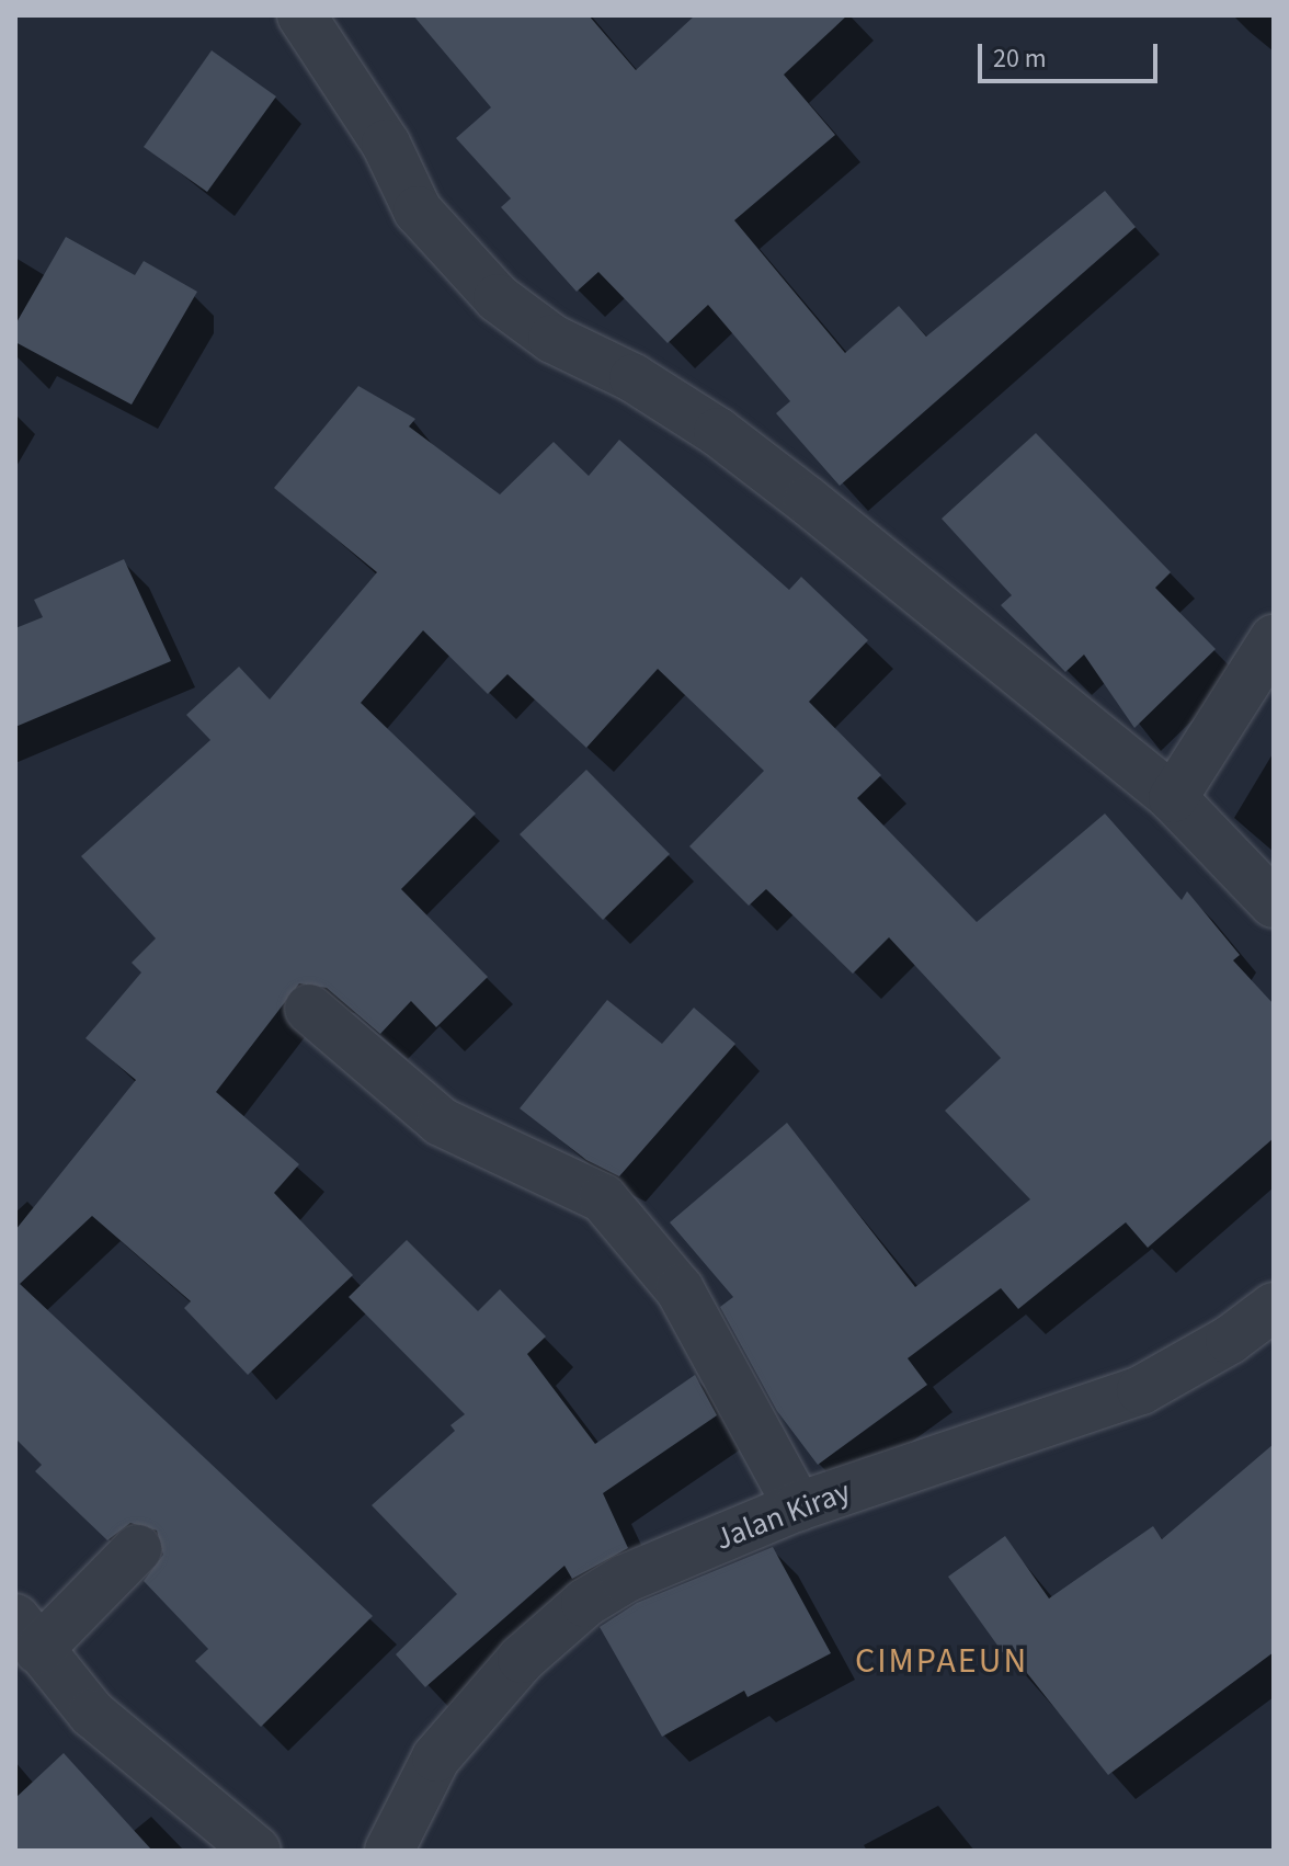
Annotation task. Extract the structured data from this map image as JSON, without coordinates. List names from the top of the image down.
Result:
{
  "streets": {
    "street": ["Jalan Kiray"]
  },
  "districts": ["CIMPAEUN"],
  "scale_bar": "20 m"
}
